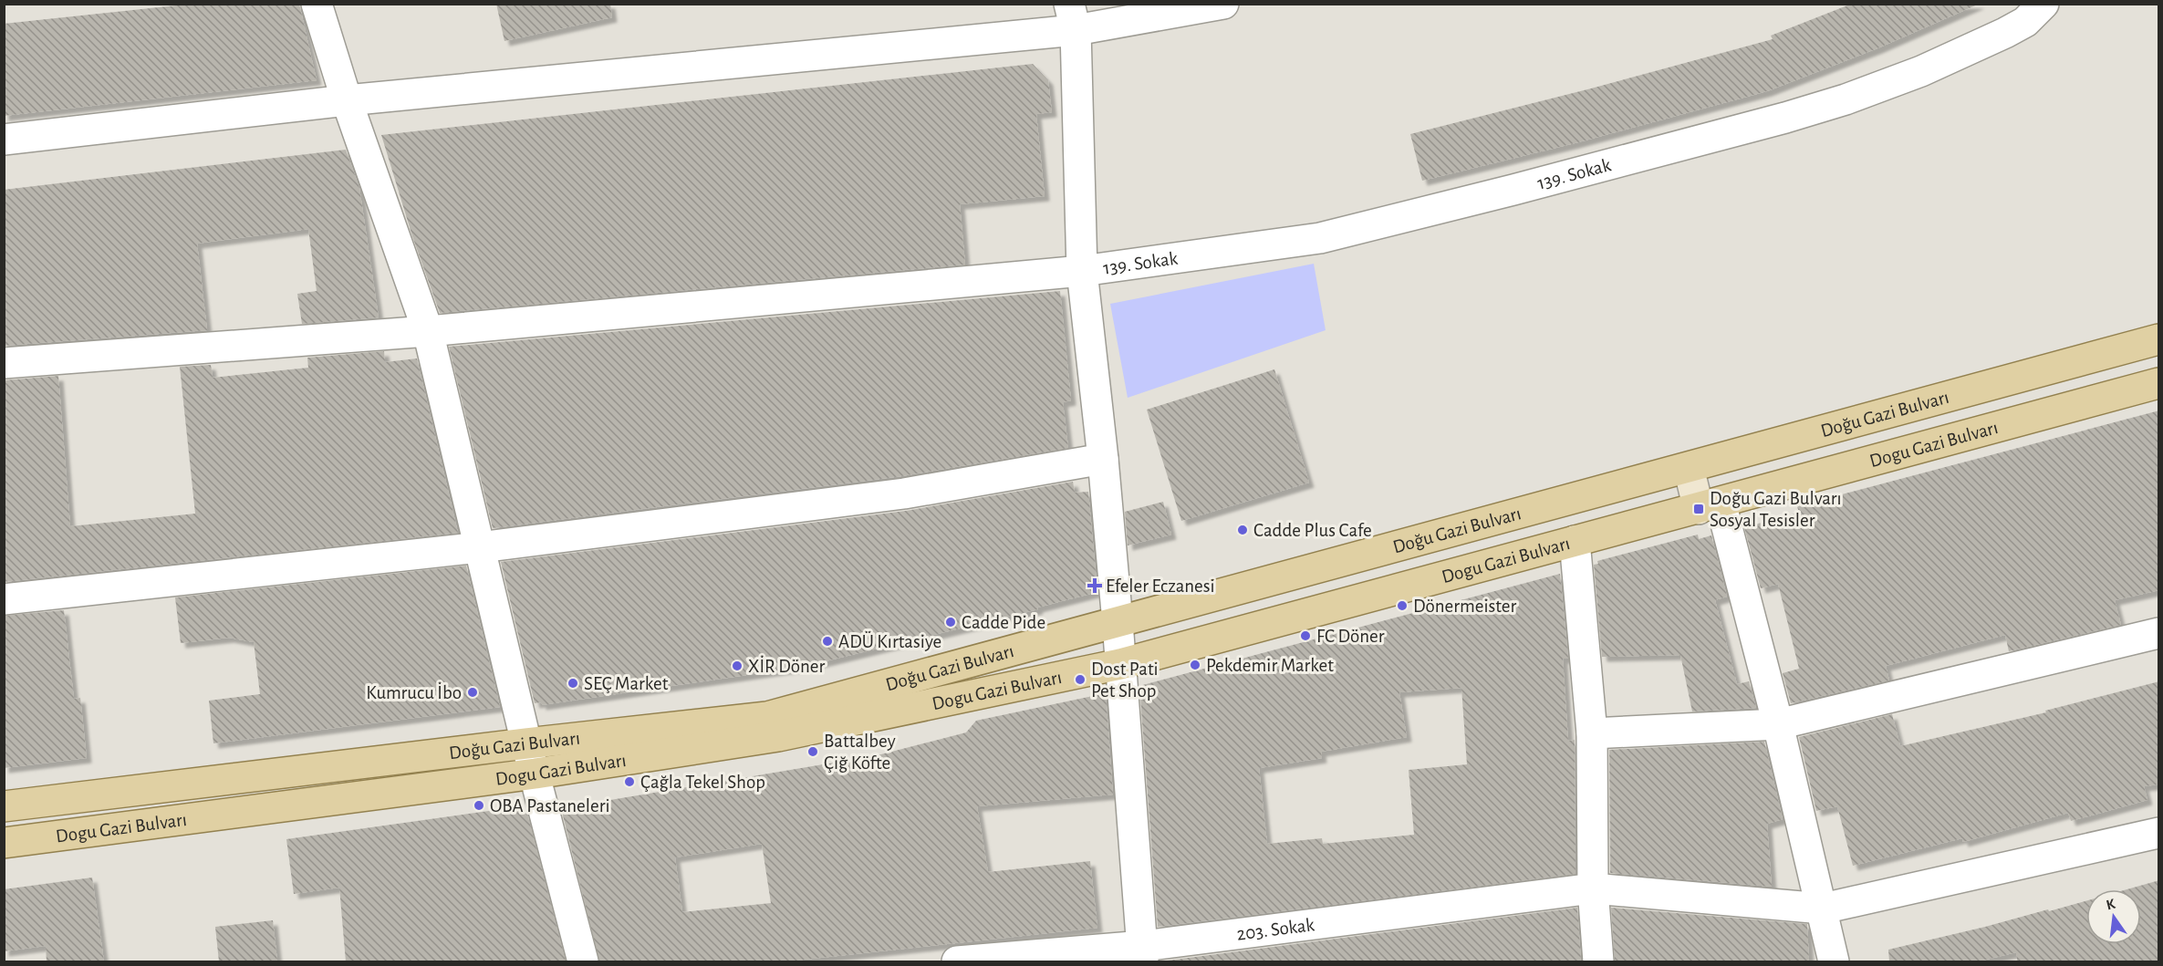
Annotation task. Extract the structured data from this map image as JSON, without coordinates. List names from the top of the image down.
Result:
{
  "streets": {
    "main road": ["Doğu Gazi Bulvarı", "Dogu Gazi Bulvarı"],
    "street": ["139. Sokak", "203. Sokak"]
  },
  "places": {
    "transit": ["Doğu Gazi Bulvarı Sosyal Tesisler"],
    "other": [
      "Cadde Plus Cafe",
      "Dönermeister",
      "Cadde Pide",
      "FC Döner",
      "ADÜ Kırtasiye",
      "Pekdemir Market",
      "XİR Döner",
      "Dost Pati Pet Shop",
      "SEÇ Market",
      "Kumrucu İbo",
      "Battalbey Çiğ Köfte",
      "Çağla Tekel Shop",
      "OBA Pastaneleri"
    ],
    "health": ["Efeler Eczanesi"]
  },
  "north": "top"
}
